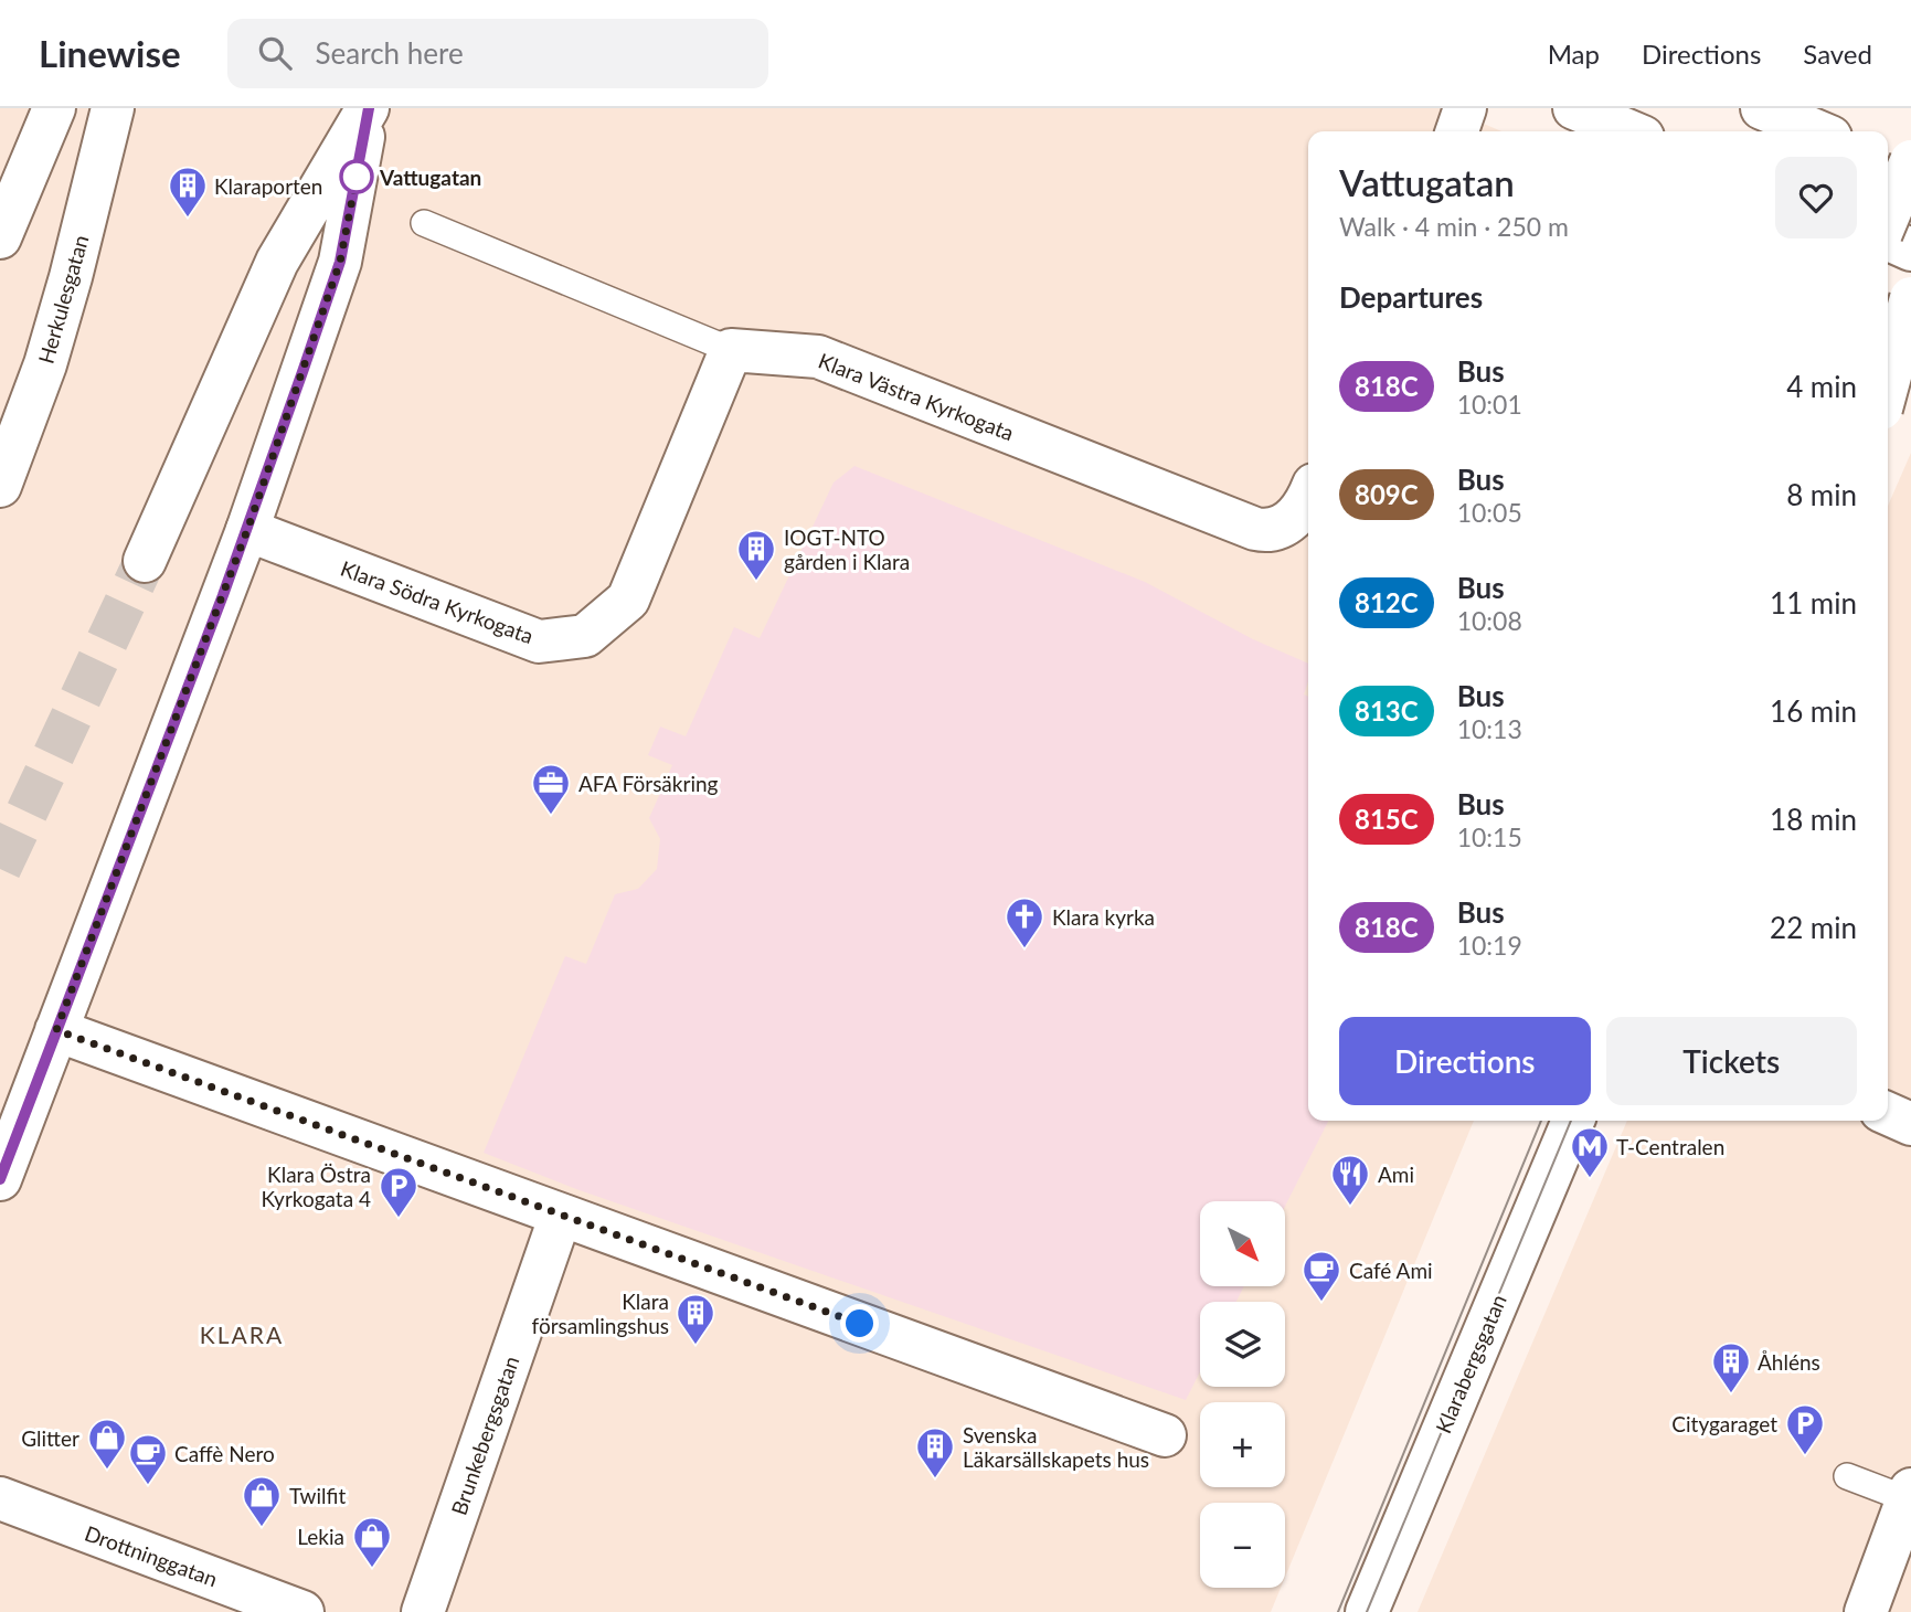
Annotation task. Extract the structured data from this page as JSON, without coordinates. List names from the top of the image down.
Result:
{
  "streets": {
    "street": [
      "Herkulesgatan",
      "Klara Västra Kyrkogata",
      "Klara Södra Kyrkogata",
      "Klarabergsgatan",
      "Brunkebergsgatan",
      "Drottninggatan"
    ]
  },
  "crossings": [
    ["Klara Västra Kyrkogata", "Klara Södra Kyrkogata"]
  ],
  "districts": ["KLARA"],
  "places": {
    "other": ["Vattugatan"],
    "building": [
      "Klaraporten",
      "IOGT-NTO gården i Klara",
      "Klara församlingshus",
      "Åhléns",
      "Svenska Läkarsällskapets hus"
    ],
    "office": ["AFA Försäkring"],
    "church": ["Klara kyrka"],
    "metro station": ["T-Centralen"],
    "restaurant": ["Ami"],
    "parking": ["Klara Östra Kyrkogata 4", "Citygaraget"],
    "cafe": ["Café Ami", "Caffè Nero"],
    "shop": ["Glitter", "Twilfit", "Lekia"]
  },
  "lines": ["bus line 818C"],
  "north": "bottom right",
  "page": {
    "header": "Linewise",
    "search": "Search here",
    "nav": ["Map", "Directions", "Saved"],
    "heading": [
      ["Vattugatan", "Walk · 4 min · 250 m"],
      "Departures"
    ],
    "list": [
      {
        "mark": "818C",
        "name": "Bus",
        "note": "10:01",
        "value": "4 min"
      },
      {
        "mark": "809C",
        "name": "Bus",
        "note": "10:05",
        "value": "8 min"
      },
      {
        "mark": "812C",
        "name": "Bus",
        "note": "10:08",
        "value": "11 min"
      },
      {
        "mark": "813C",
        "name": "Bus",
        "note": "10:13",
        "value": "16 min"
      },
      {
        "mark": "815C",
        "name": "Bus",
        "note": "10:15",
        "value": "18 min"
      },
      {
        "mark": "818C",
        "name": "Bus",
        "note": "10:19",
        "value": "22 min"
      }
    ],
    "buttons": ["Directions", "Tickets"],
    "map_buttons": ["+", "−"]
  }
}
